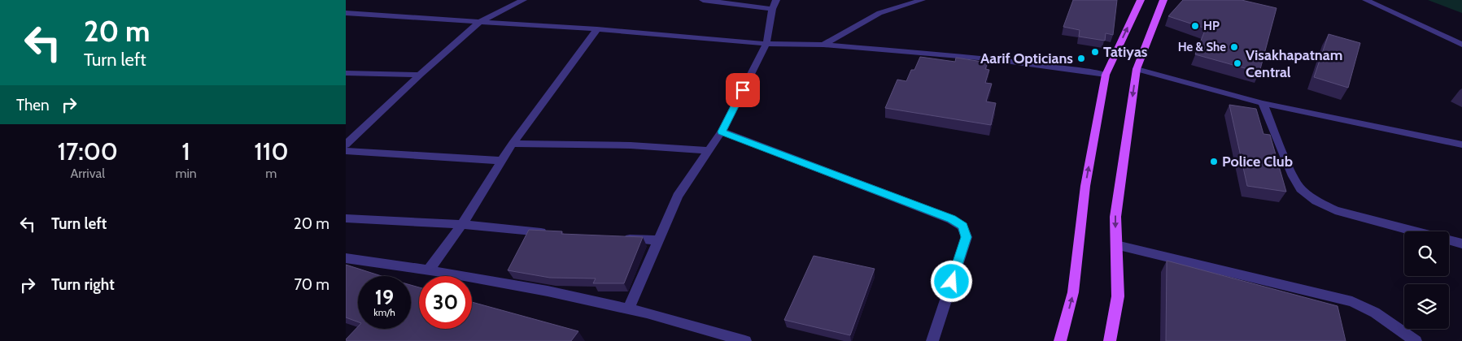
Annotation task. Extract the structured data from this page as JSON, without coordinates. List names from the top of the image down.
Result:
{
  "places": [
    "HP",
    "He & She",
    "Tatiyas",
    "Aarif Opticians",
    "Visakhapatnam Central",
    "Police Club"
  ],
  "page": {
    "turn": ["20 m", "Turn left"],
    "then": "Then",
    "eta": [
      "17:00",
      "Arrival",
      "1",
      "min",
      "110",
      "m"
    ],
    "list": [
      {
        "name": "Turn left",
        "value": "20 m"
      },
      {
        "name": "Turn right",
        "value": "70 m"
      }
    ],
    "speed": "19 km/h",
    "limit": "30"
  }
}
